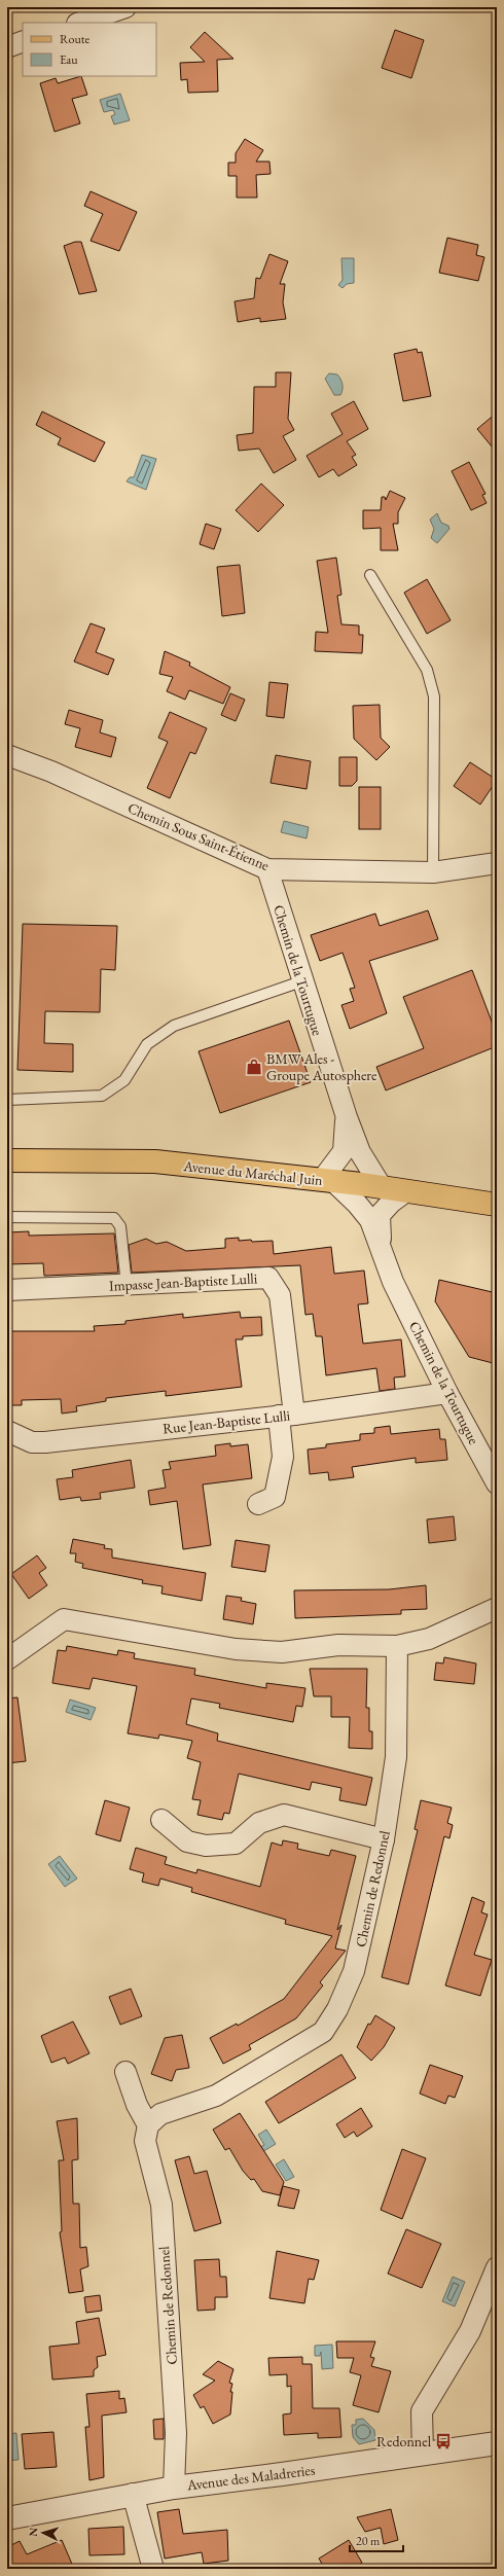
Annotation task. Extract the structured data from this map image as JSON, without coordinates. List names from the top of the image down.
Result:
{
  "streets": {
    "main road": ["Avenue du Maréchal Juin"],
    "street": [
      "Chemin Sous Saint-Étienne",
      "Chemin de la Tourtugue",
      "Impasse Jean-Baptiste Lulli",
      "Rue Jean-Baptiste Lulli",
      "Chemin de Redonnel",
      "Avenue des Maladreries"
    ]
  },
  "crossings": [
    ["Chemin Sous Saint-Étienne", "Chemin de la Tourtugue"],
    ["Chemin de la Tourtugue", "Avenue du Maréchal Juin"],
    ["Chemin de la Tourtugue", "Rue Jean-Baptiste Lulli"],
    ["Impasse Jean-Baptiste Lulli", "Rue Jean-Baptiste Lulli"],
    ["Chemin de Redonnel", "Avenue des Maladreries"]
  ],
  "places": {
    "shop": ["BMW Ales - Groupe Autosphere"],
    "bus stop": ["Redonnel"]
  },
  "legend": ["Route", "Eau"],
  "scale_bar": "20 m",
  "north": "left"
}
